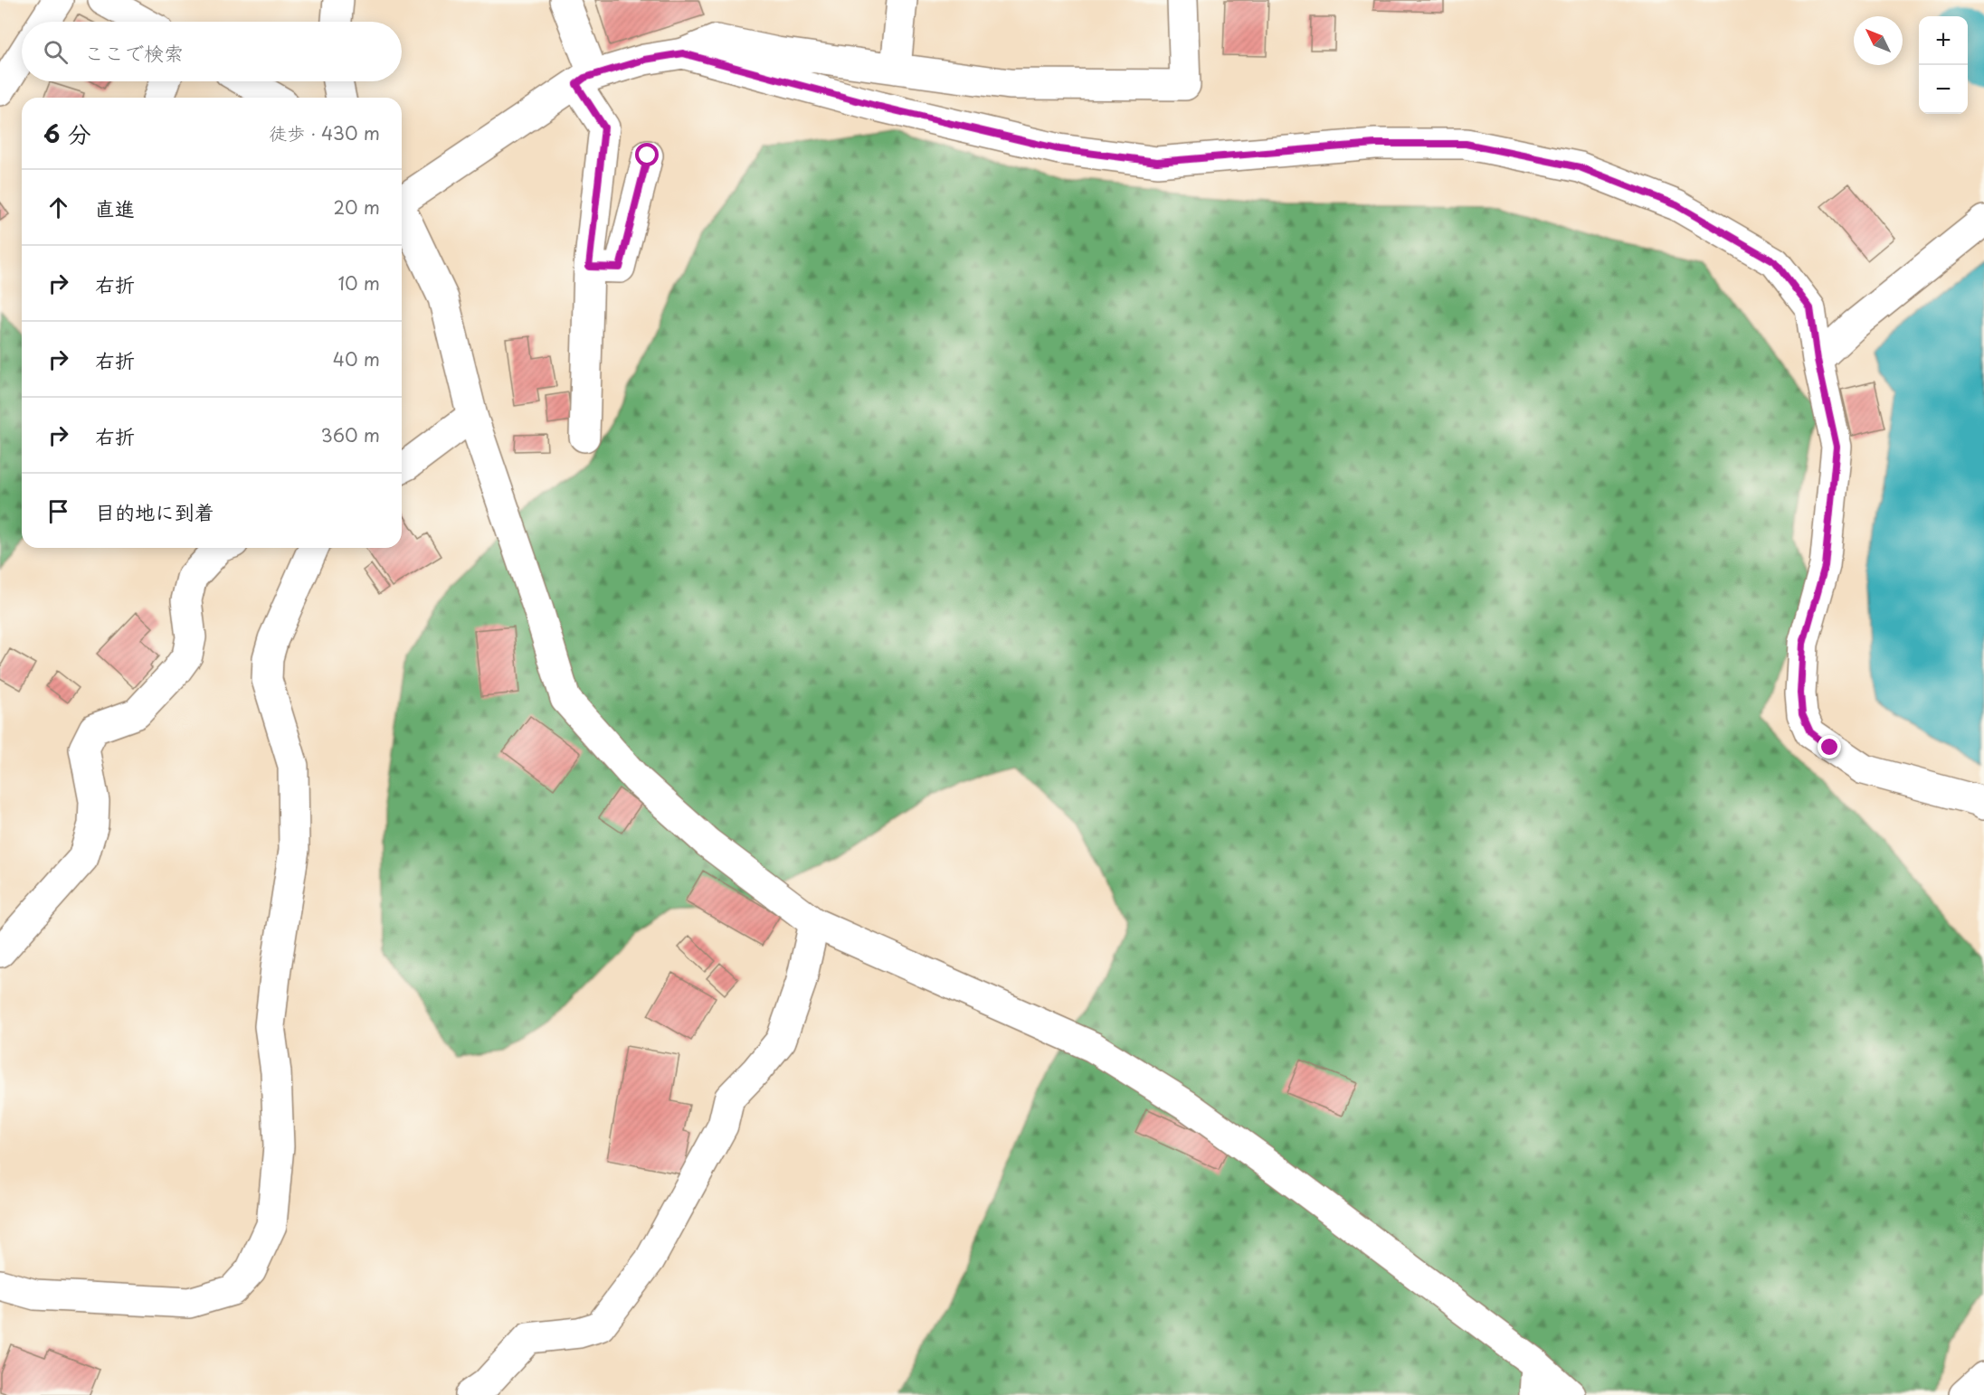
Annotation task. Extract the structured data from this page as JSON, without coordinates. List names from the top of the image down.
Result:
{
  "north": "top left",
  "page": {
    "map_buttons": ["+", "−"],
    "search": "ここで検索",
    "heading": ["6 分", "徒歩 · 430 m"],
    "list": [
      ["直進", "20 m"],
      ["右折", "10 m"],
      ["右折", "40 m"],
      ["右折", "360 m"],
      "目的地に到着"
    ]
  }
}
